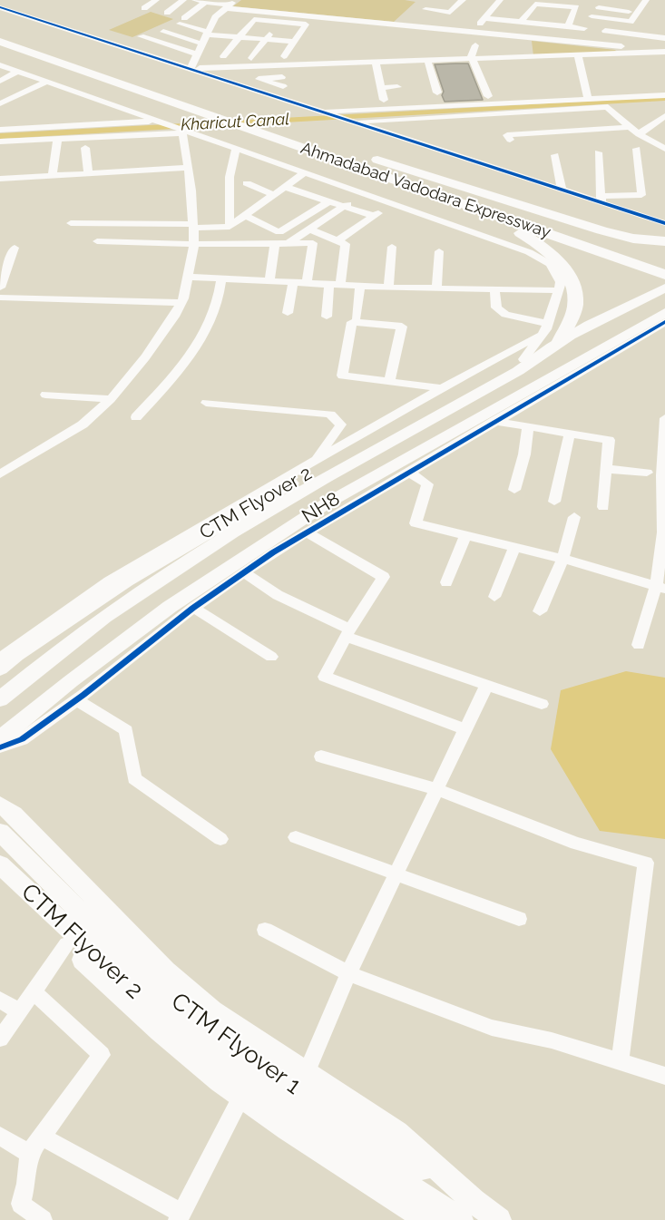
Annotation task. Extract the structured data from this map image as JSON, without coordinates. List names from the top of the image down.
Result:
{
  "streets": {
    "highway": ["Ahmadabad Vadodara Expressway"],
    "main road": ["CTM Flyover 2", "NH8", "CTM Flyover 1"]
  },
  "crossings": [
    ["CTM Flyover 2", "NH8"],
    ["CTM Flyover 2", "CTM Flyover 1"]
  ],
  "water": ["Kharicut Canal"]
}
